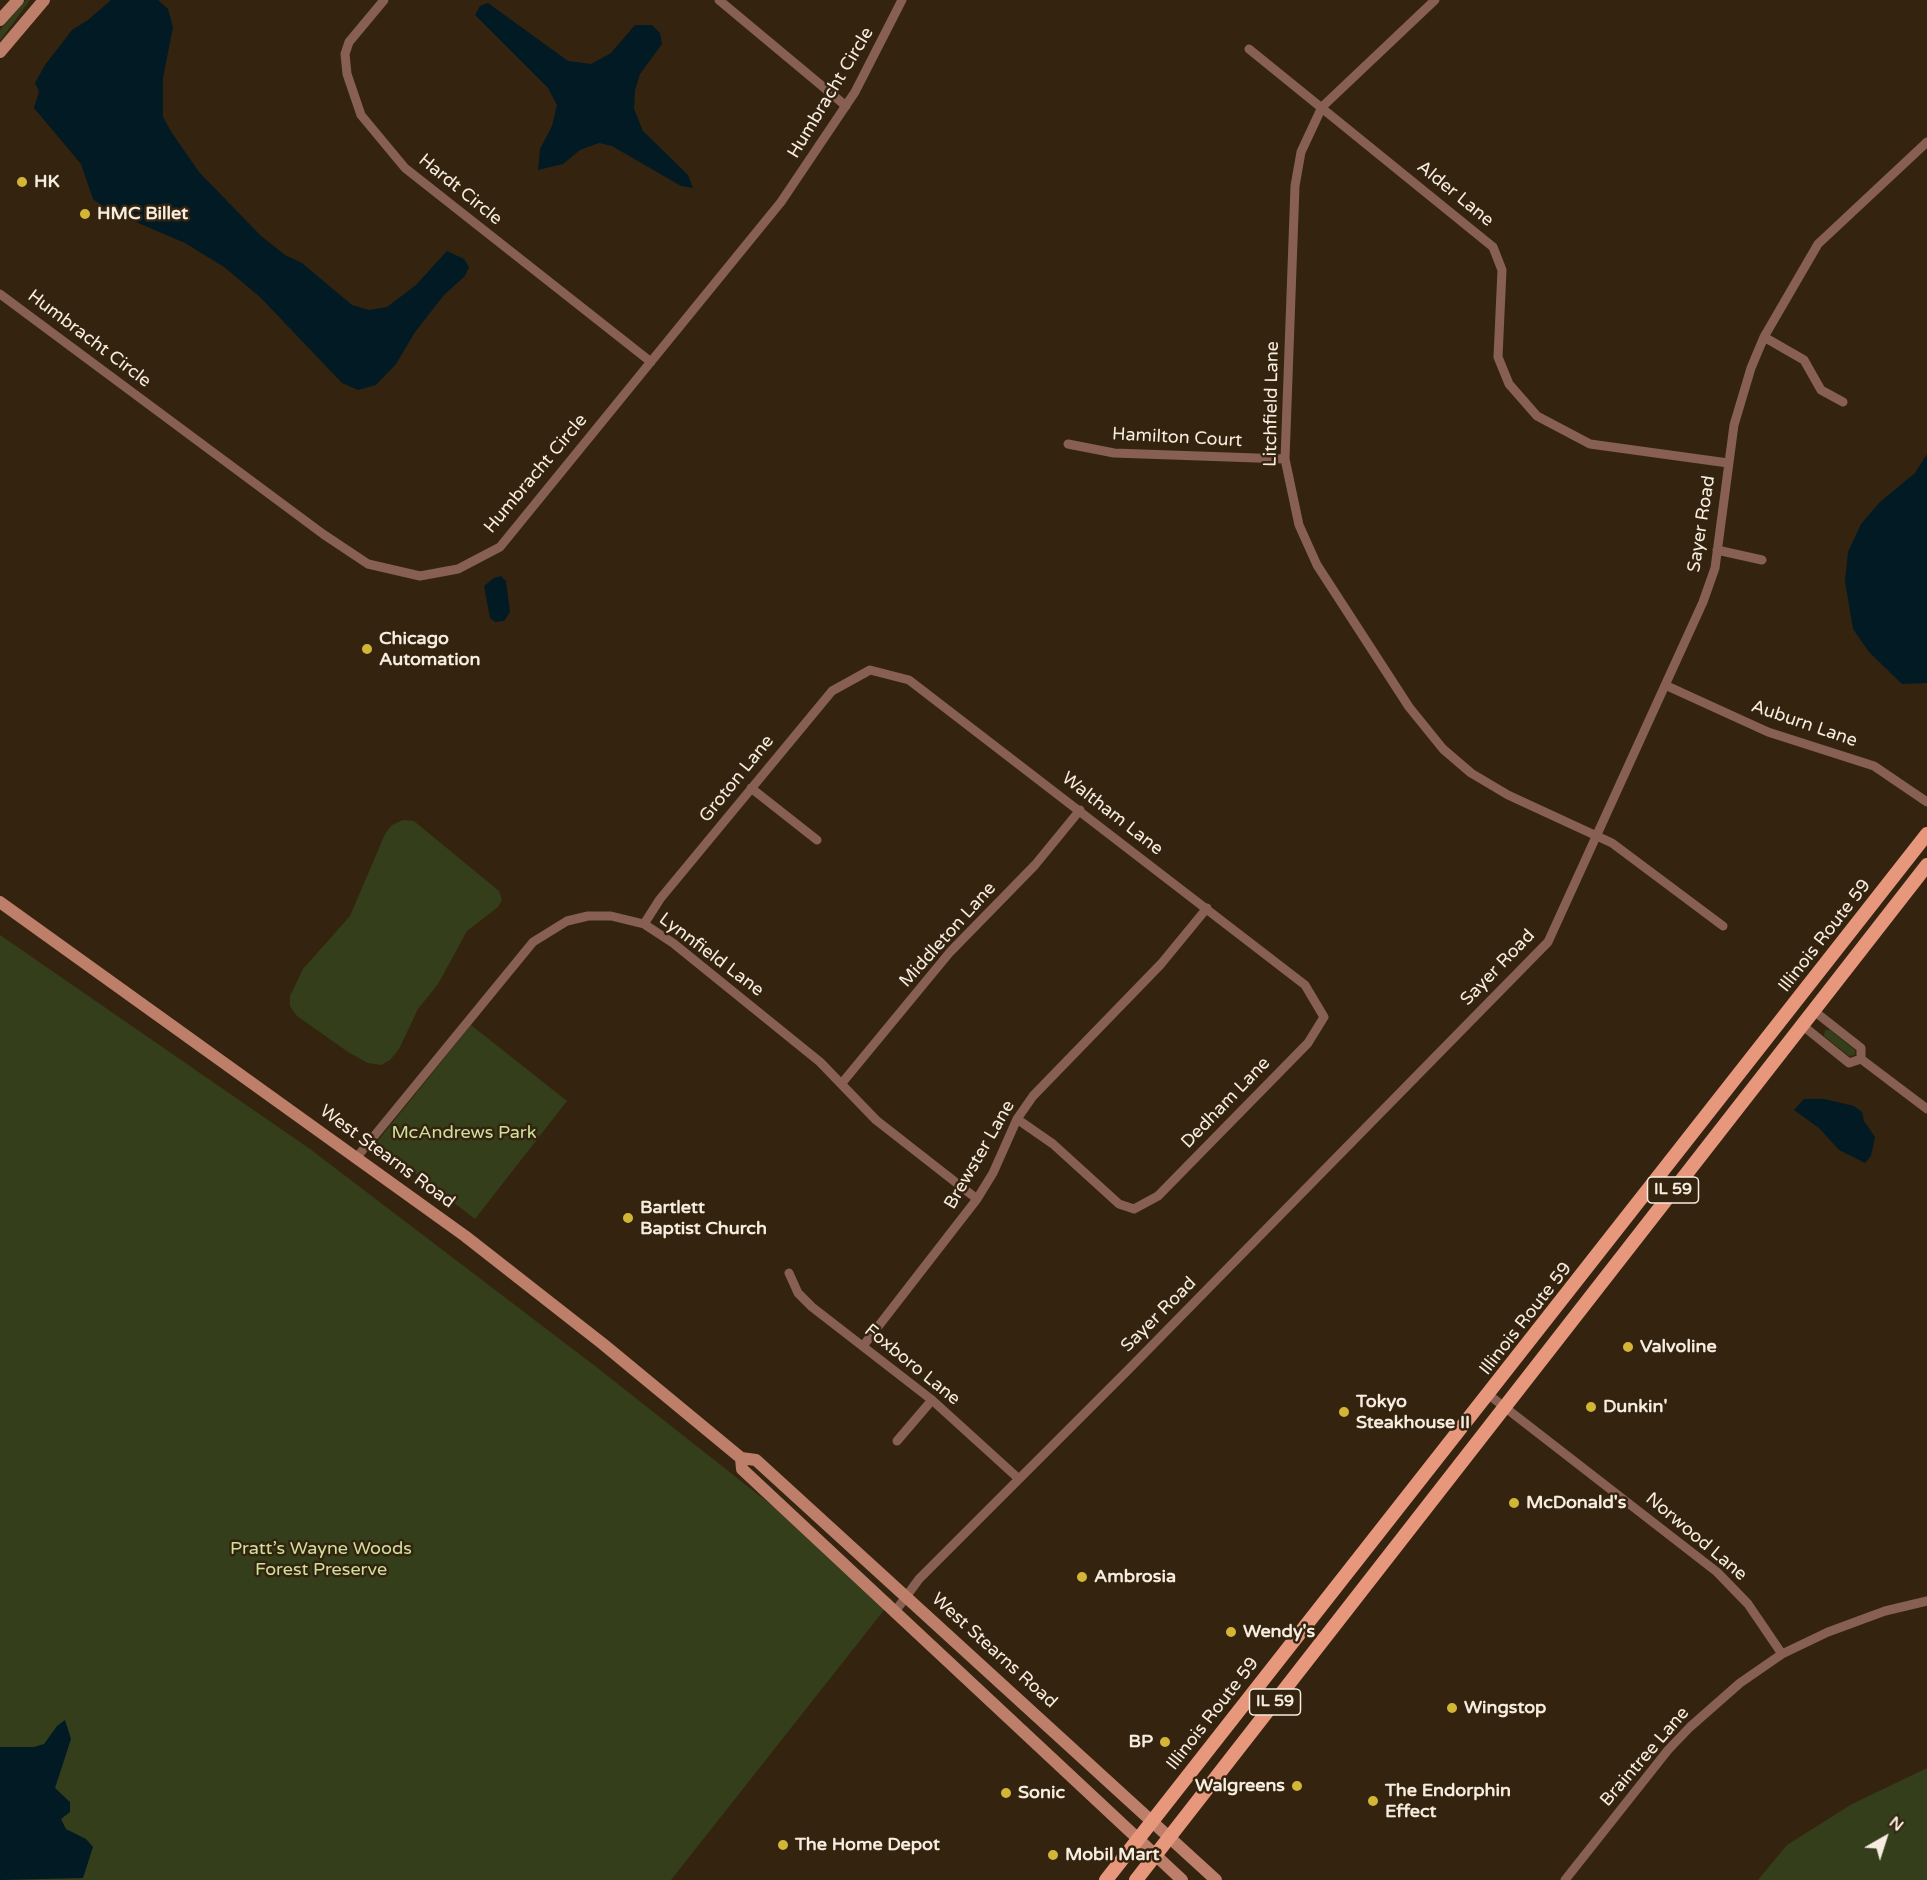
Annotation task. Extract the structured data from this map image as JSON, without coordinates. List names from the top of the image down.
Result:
{
  "streets": {
    "main road": ["Illinois Route 59", "West Stearns Road", "IL 59"],
    "street": [
      "Humbracht Circle",
      "Hardt Circle",
      "Alder Lane",
      "Litchfield Lane",
      "Hamilton Court",
      "Sayer Road",
      "Auburn Lane",
      "Groton Lane",
      "Waltham Lane",
      "Middleton Lane",
      "Lynnfield Lane",
      "Dedham Lane",
      "Brewster Lane",
      "Foxboro Lane",
      "Norwood Lane",
      "Braintree Lane"
    ]
  },
  "crossings": [
    ["Humbracht Circle", "Hardt Circle"],
    ["Alder Lane", "Litchfield Lane"],
    ["Alder Lane", "Sayer Road"],
    ["Litchfield Lane", "Hamilton Court"],
    ["Litchfield Lane", "Sayer Road"],
    ["Sayer Road", "Auburn Lane"],
    ["Sayer Road", "West Stearns Road"],
    ["Sayer Road", "Foxboro Lane"],
    ["Groton Lane", "Waltham Lane"],
    ["Groton Lane", "Lynnfield Lane"],
    ["Waltham Lane", "Middleton Lane"],
    ["Waltham Lane", "Dedham Lane"],
    ["Waltham Lane", "Brewster Lane"],
    ["Middleton Lane", "Lynnfield Lane"],
    ["Illinois Route 59", "West Stearns Road"],
    ["Illinois Route 59", "Norwood Lane"],
    ["Lynnfield Lane", "Brewster Lane"],
    ["Lynnfield Lane", "West Stearns Road"],
    ["Dedham Lane", "Brewster Lane"],
    ["Brewster Lane", "Foxboro Lane"],
    ["Norwood Lane", "Braintree Lane"]
  ],
  "parks": ["McAndrews Park", "Pratt’s Wayne Woods Forest Preserve"],
  "places": [
    "HK",
    "HMC Billet",
    "Chicago Automation",
    "Bartlett Baptist Church",
    "Valvoline",
    "Dunkin'",
    "Tokyo Steakhouse II",
    "McDonald's",
    "Ambrosia",
    "Wendy's",
    "Wingstop",
    "BP",
    "Walgreens",
    "Sonic",
    "The Endorphin Effect",
    "The Home Depot",
    "Mobil Mart"
  ],
  "north": "top right"
}
